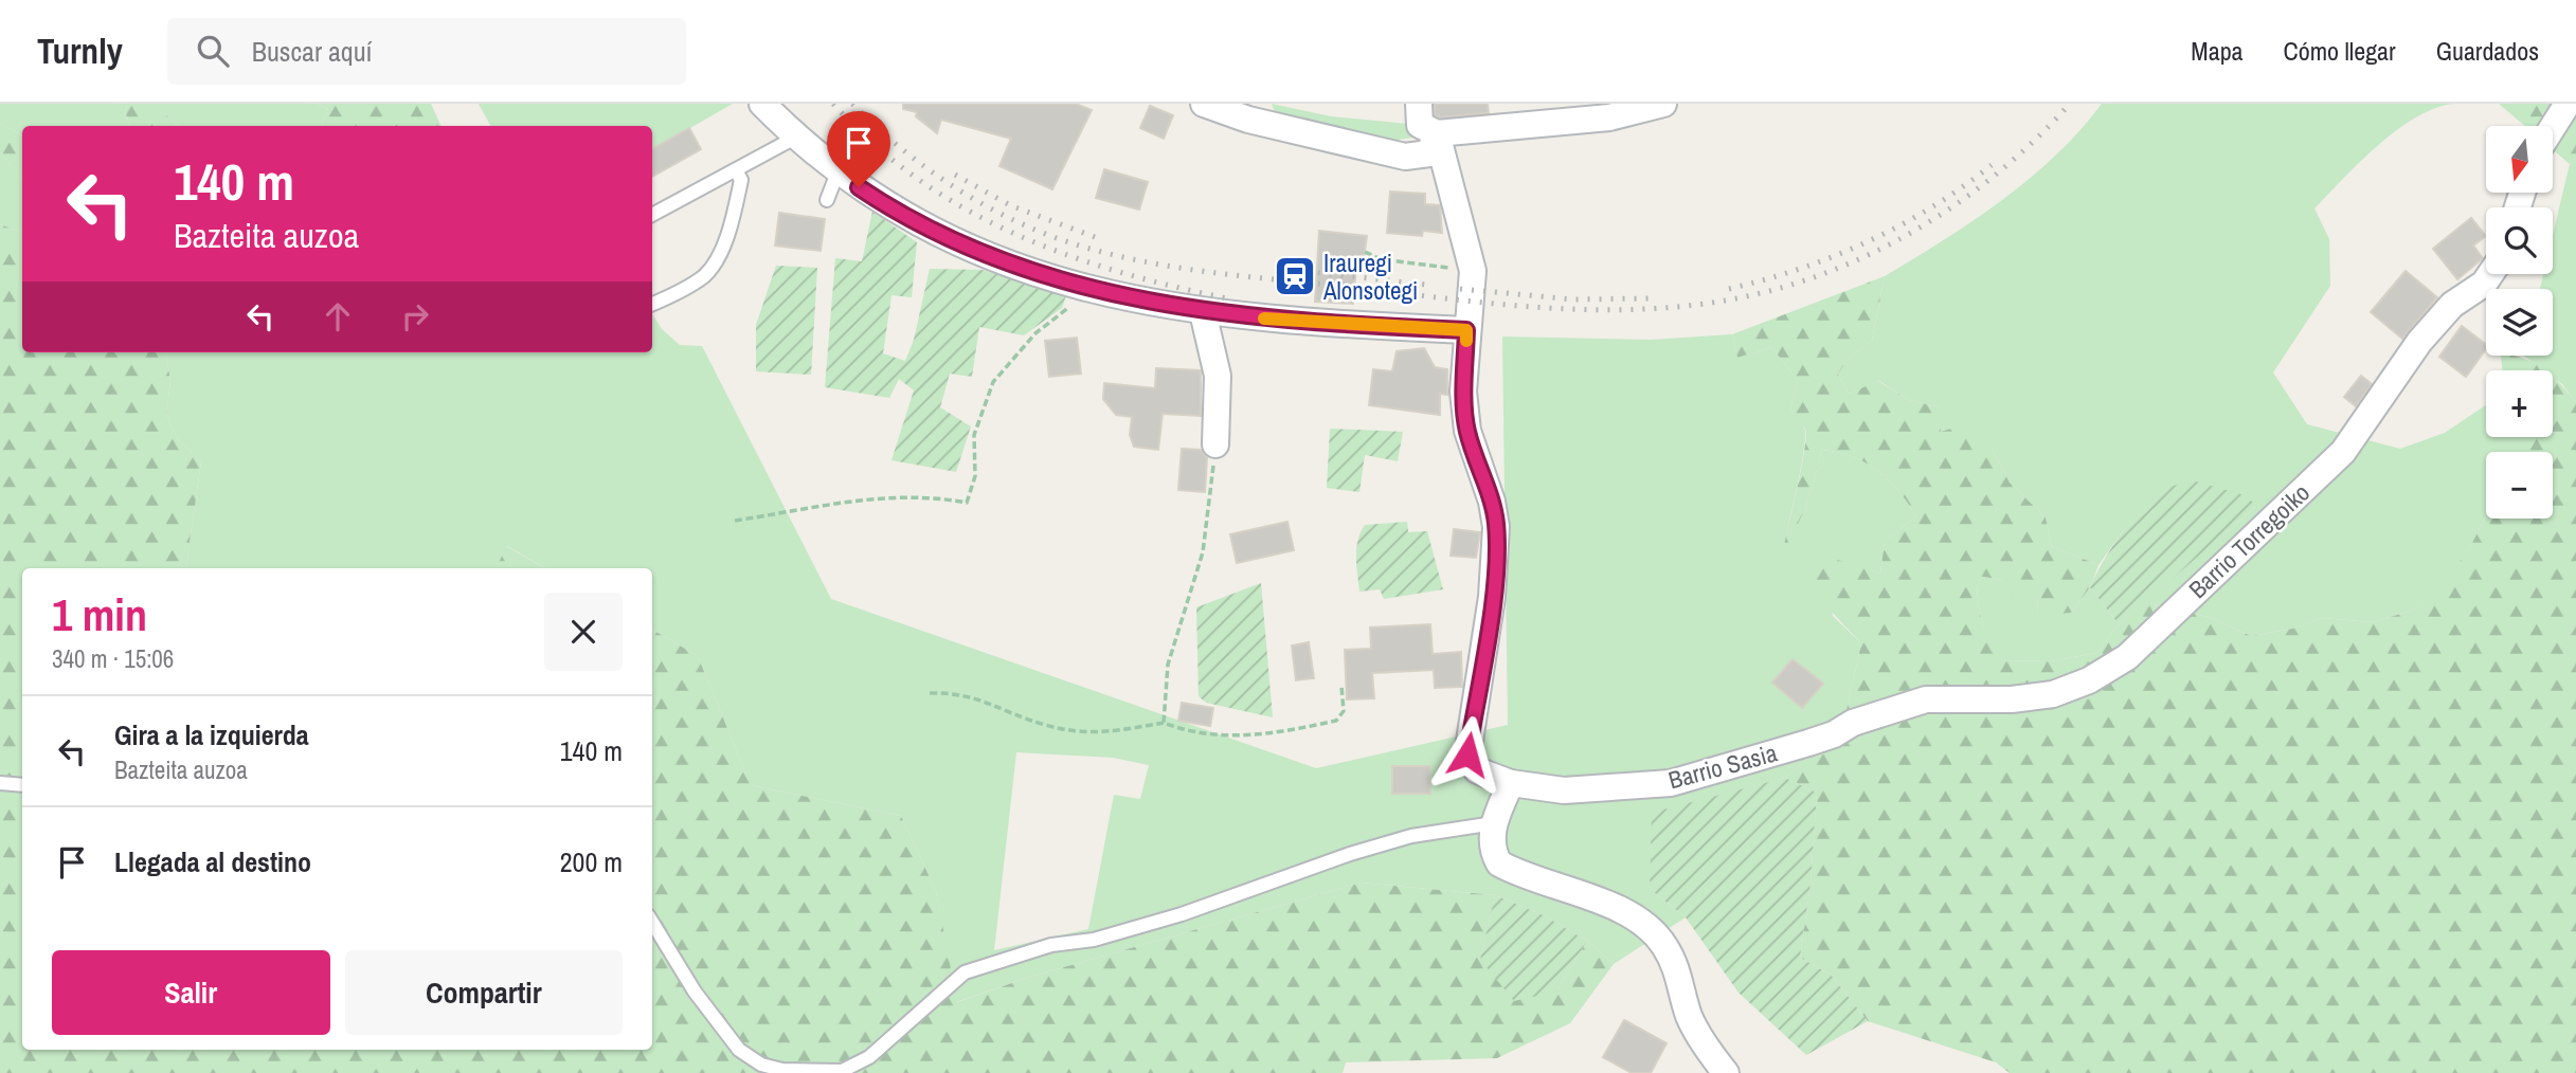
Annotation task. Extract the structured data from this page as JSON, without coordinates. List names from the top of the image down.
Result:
{
  "streets": {
    "street": ["Barrio Torregoiko", "Barrio Sasia"]
  },
  "crossings": [
    ["Barrio Torregoiko", "Barrio Sasia"]
  ],
  "places": {
    "station": ["Irauregi Alonsotegi"]
  },
  "north": "bottom",
  "page": {
    "header": "Turnly",
    "search": "Buscar aquí",
    "nav": ["Mapa", "Cómo llegar", "Guardados"],
    "map_buttons": ["+", "−"],
    "turn": ["140 m", "Bazteita auzoa"],
    "heading": ["1 min", "340 m · 15:06"],
    "list": [
      {
        "name": "Gira a la izquierda",
        "note": "Bazteita auzoa",
        "value": "140 m"
      },
      {
        "name": "Llegada al destino",
        "value": "200 m"
      }
    ],
    "buttons": ["Salir", "Compartir"]
  }
}
